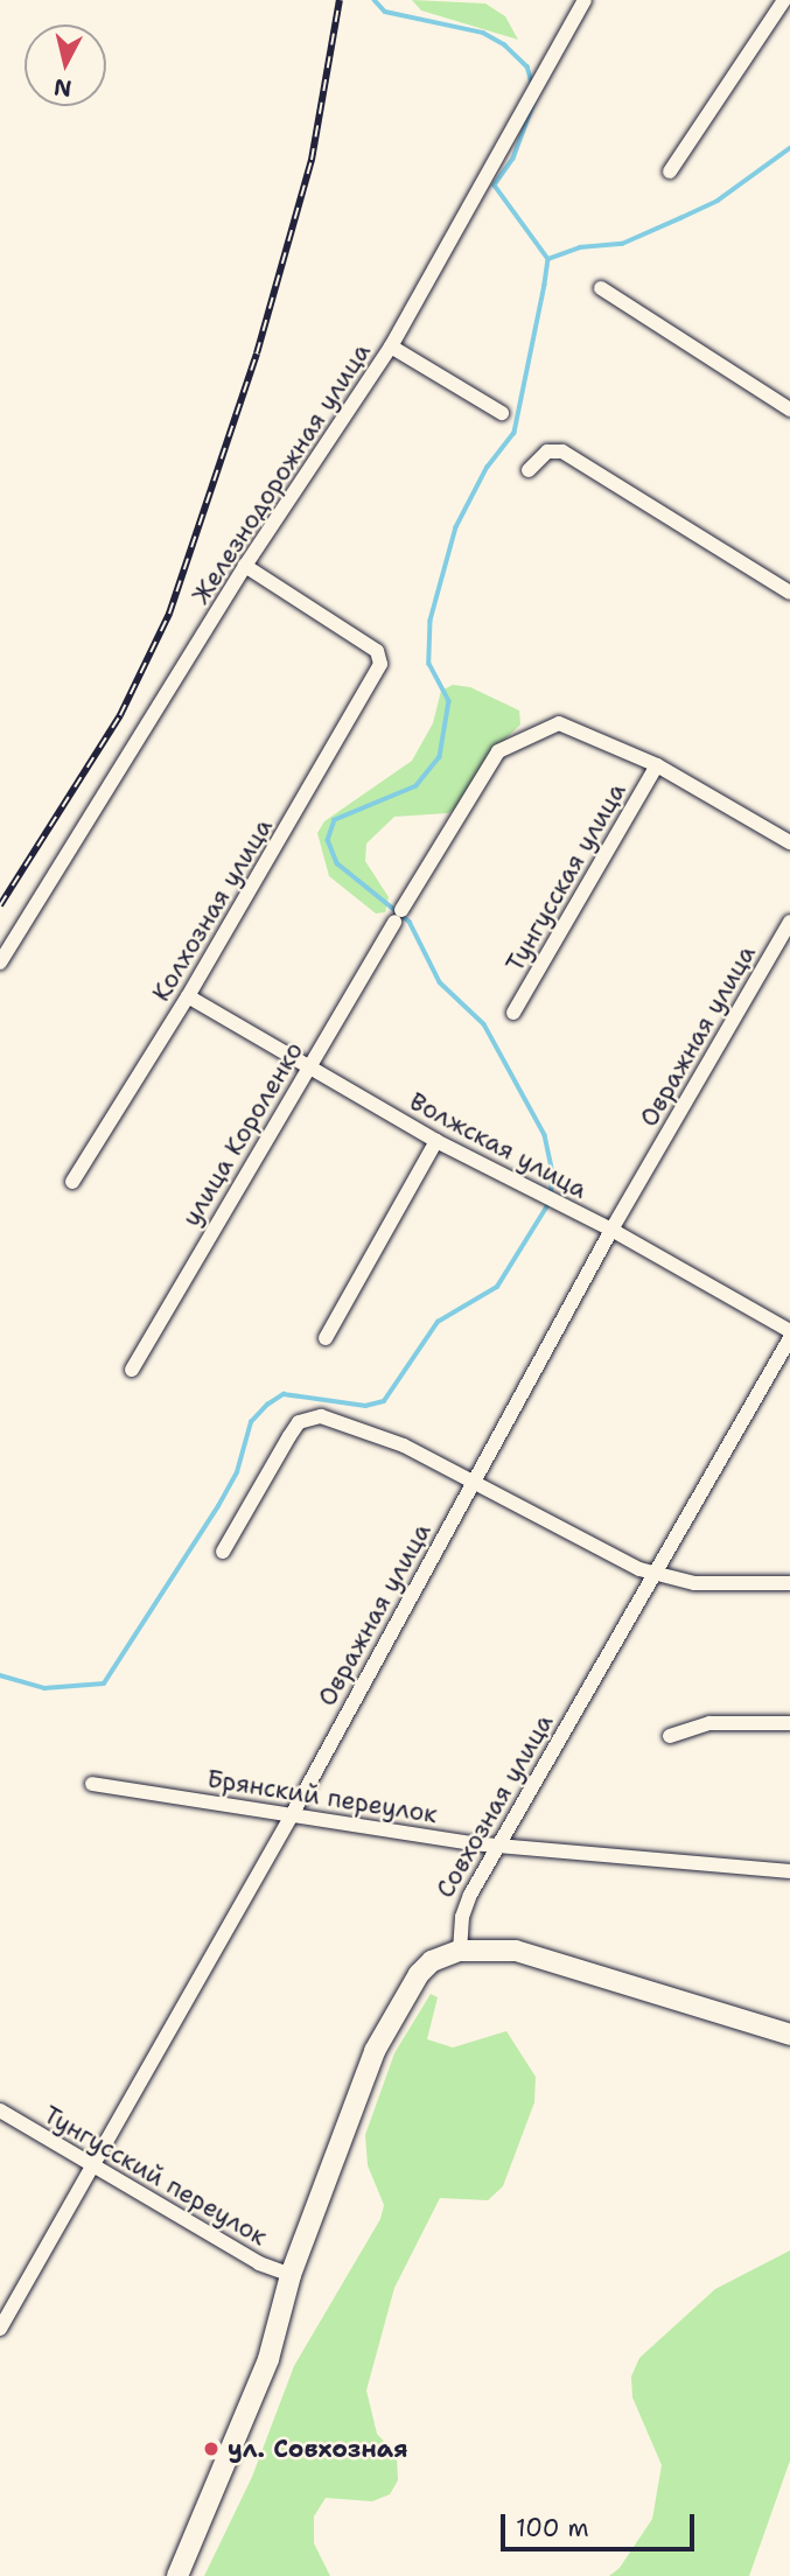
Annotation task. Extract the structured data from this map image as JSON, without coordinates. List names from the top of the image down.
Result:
{
  "streets": {
    "street": [
      "Железнодорожная улица",
      "Тунгусская улица",
      "Колхозная улица",
      "Овражная улица",
      "улица Короленко",
      "Волжская улица",
      "Брянский переулок",
      "Совхозная улица",
      "Тунгусский переулок"
    ]
  },
  "crossings": [
    ["Железнодорожная улица", "Колхозная улица"],
    ["Тунгусская улица", "улица Короленко"],
    ["Колхозная улица", "Волжская улица"],
    ["Овражная улица", "Волжская улица"],
    ["Овражная улица", "Брянский переулок"],
    ["Овражная улица", "Тунгусский переулок"],
    ["улица Короленко", "Волжская улица"],
    ["Брянский переулок", "Совхозная улица"]
  ],
  "places": ["ул. Совхозная"],
  "scale_bar": "100 m",
  "north": "bottom"
}
